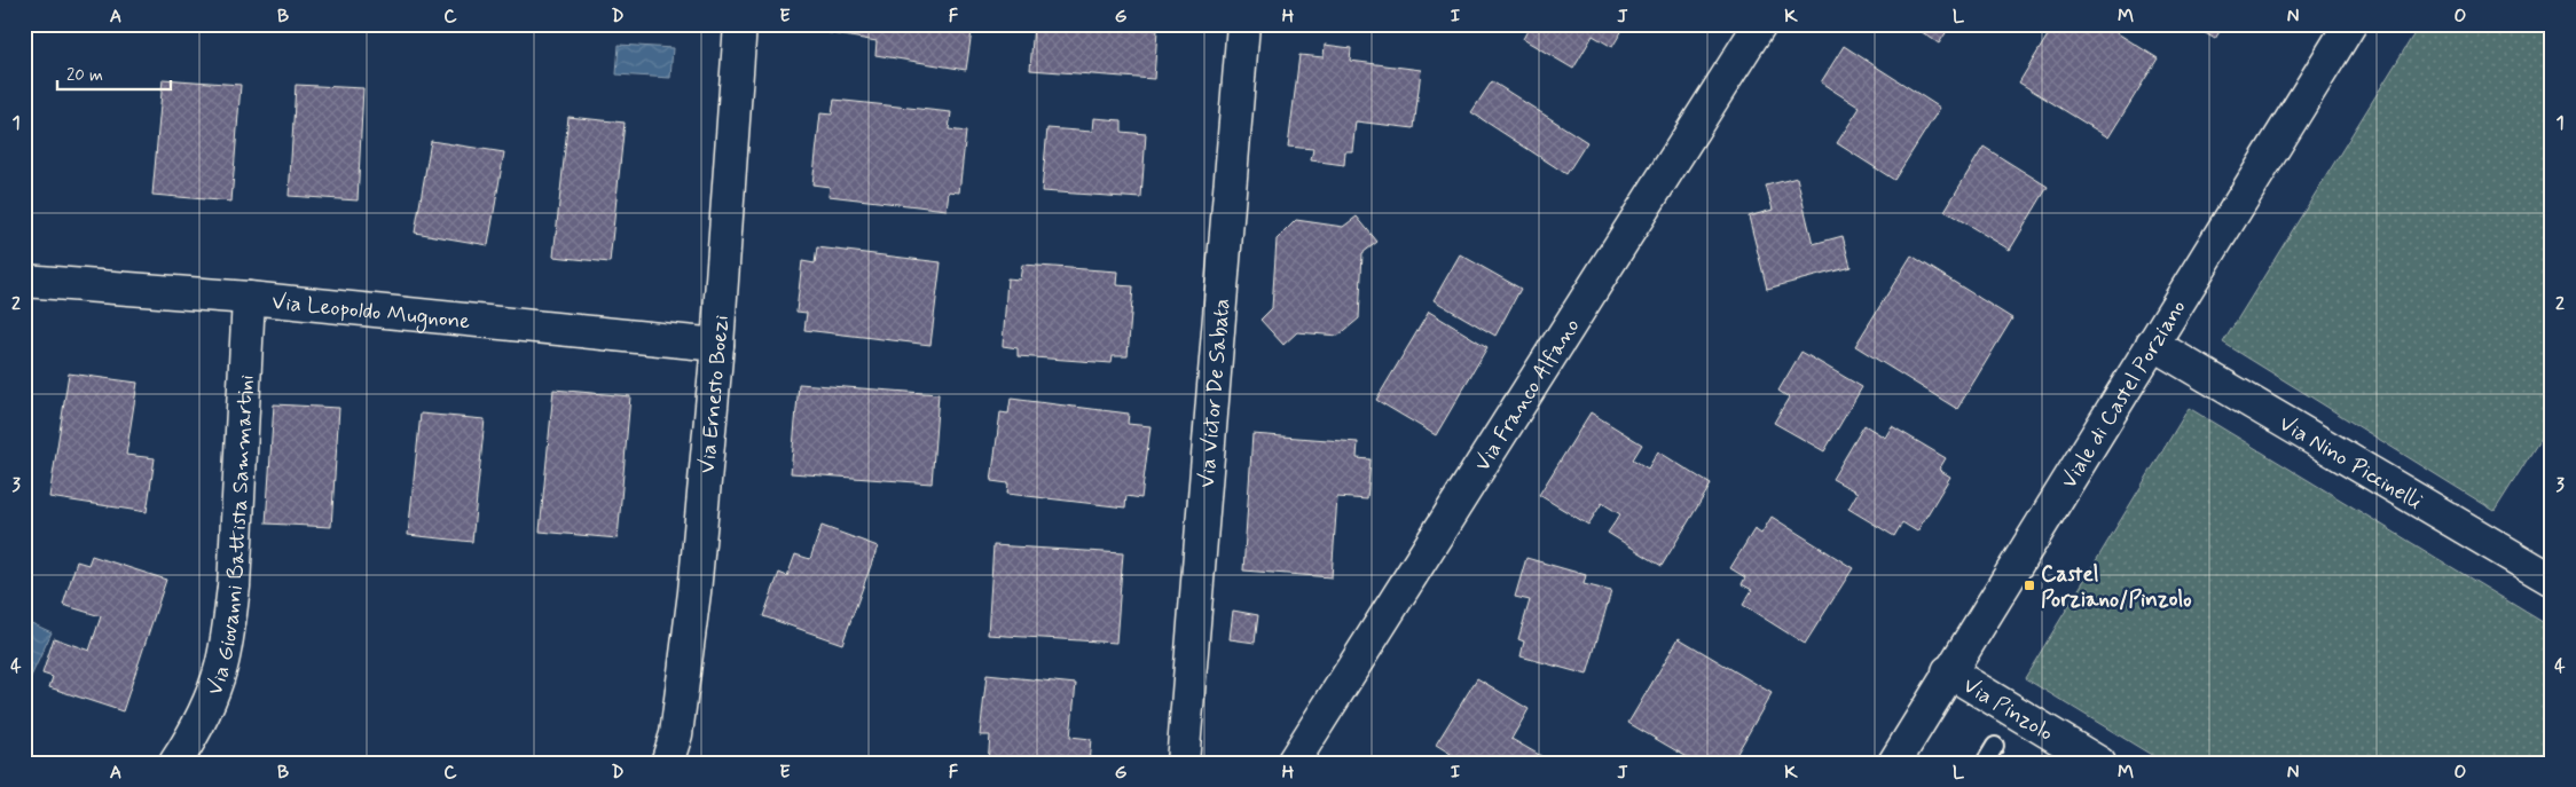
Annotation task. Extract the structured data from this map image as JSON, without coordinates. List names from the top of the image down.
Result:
{
  "streets": {
    "street": [
      "Via Leopoldo Mugnone",
      "Viale di Castel Porziano",
      "Via Victor De Sabata",
      "Via Franco Alfano",
      "Via Ernesto Boezi",
      "Via Nino Piccinelli",
      "Via Giovanni Battista Sammartini",
      "Via Pinzolo"
    ]
  },
  "crossings": [
    ["Via Leopoldo Mugnone", "Via Ernesto Boezi"],
    ["Via Leopoldo Mugnone", "Via Giovanni Battista Sammartini"],
    ["Viale di Castel Porziano", "Via Nino Piccinelli"],
    ["Viale di Castel Porziano", "Via Pinzolo"]
  ],
  "places": {
    "transit": ["Castel Porziano/Pinzolo"]
  },
  "scale_bar": "20 m",
  "grid": {
    "columns": [
      "A",
      "B",
      "C",
      "D",
      "E",
      "F",
      "G",
      "H",
      "I",
      "J",
      "K",
      "L",
      "M",
      "N",
      "O"
    ],
    "rows": [
      "1",
      "2",
      "3",
      "4"
    ]
  }
}
